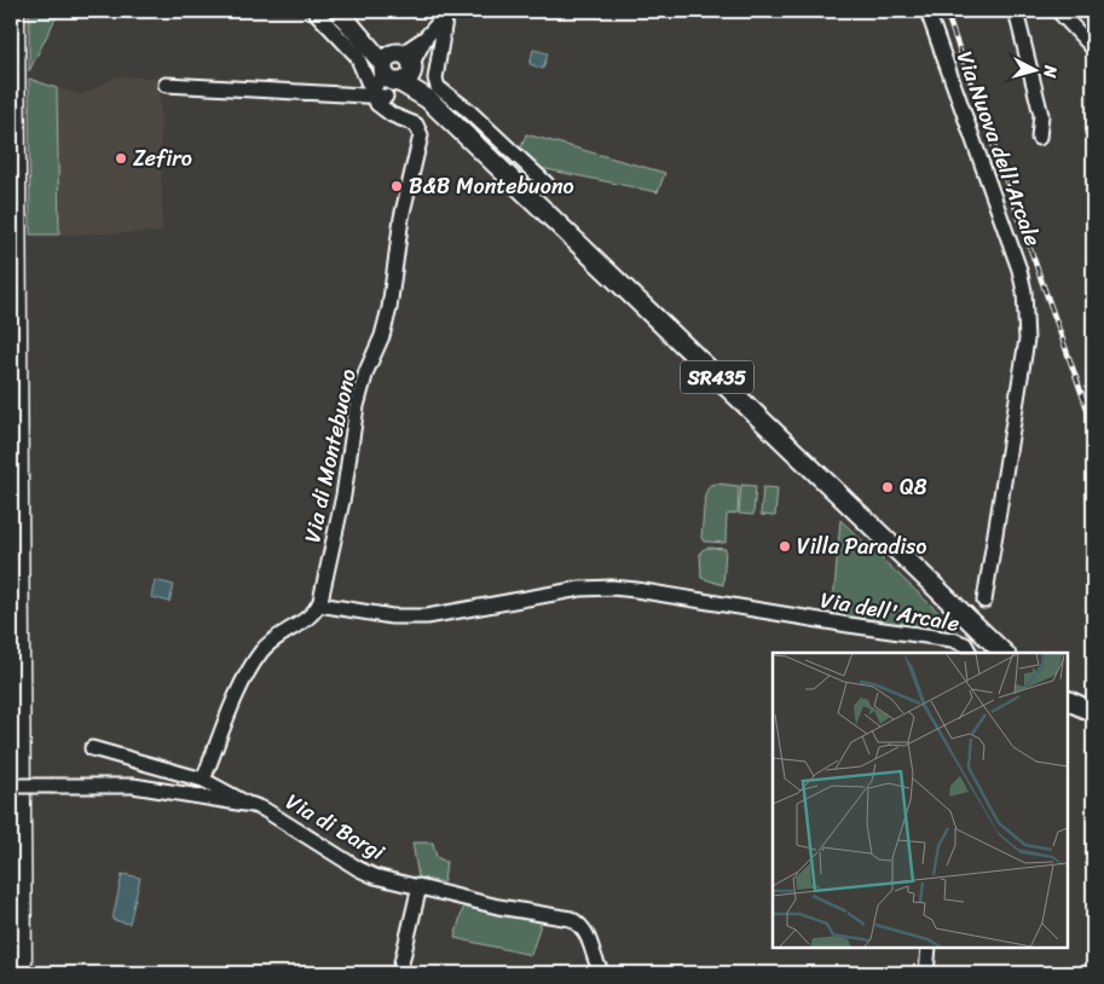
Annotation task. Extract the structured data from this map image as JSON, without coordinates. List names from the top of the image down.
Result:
{
  "streets": {
    "main road": ["SR435"],
    "street": [
      "Via Nuova dell'Arcale",
      "Via di Montebuono",
      "Via dell'Arcale",
      "Via di Bargi"
    ]
  },
  "crossings": [
    ["SR435", "Via di Montebuono"],
    ["Via di Montebuono", "Via dell'Arcale"]
  ],
  "places": [
    "Zefiro",
    "B&B Montebuono",
    "Q8",
    "Villa Paradiso"
  ],
  "north": "right"
}
